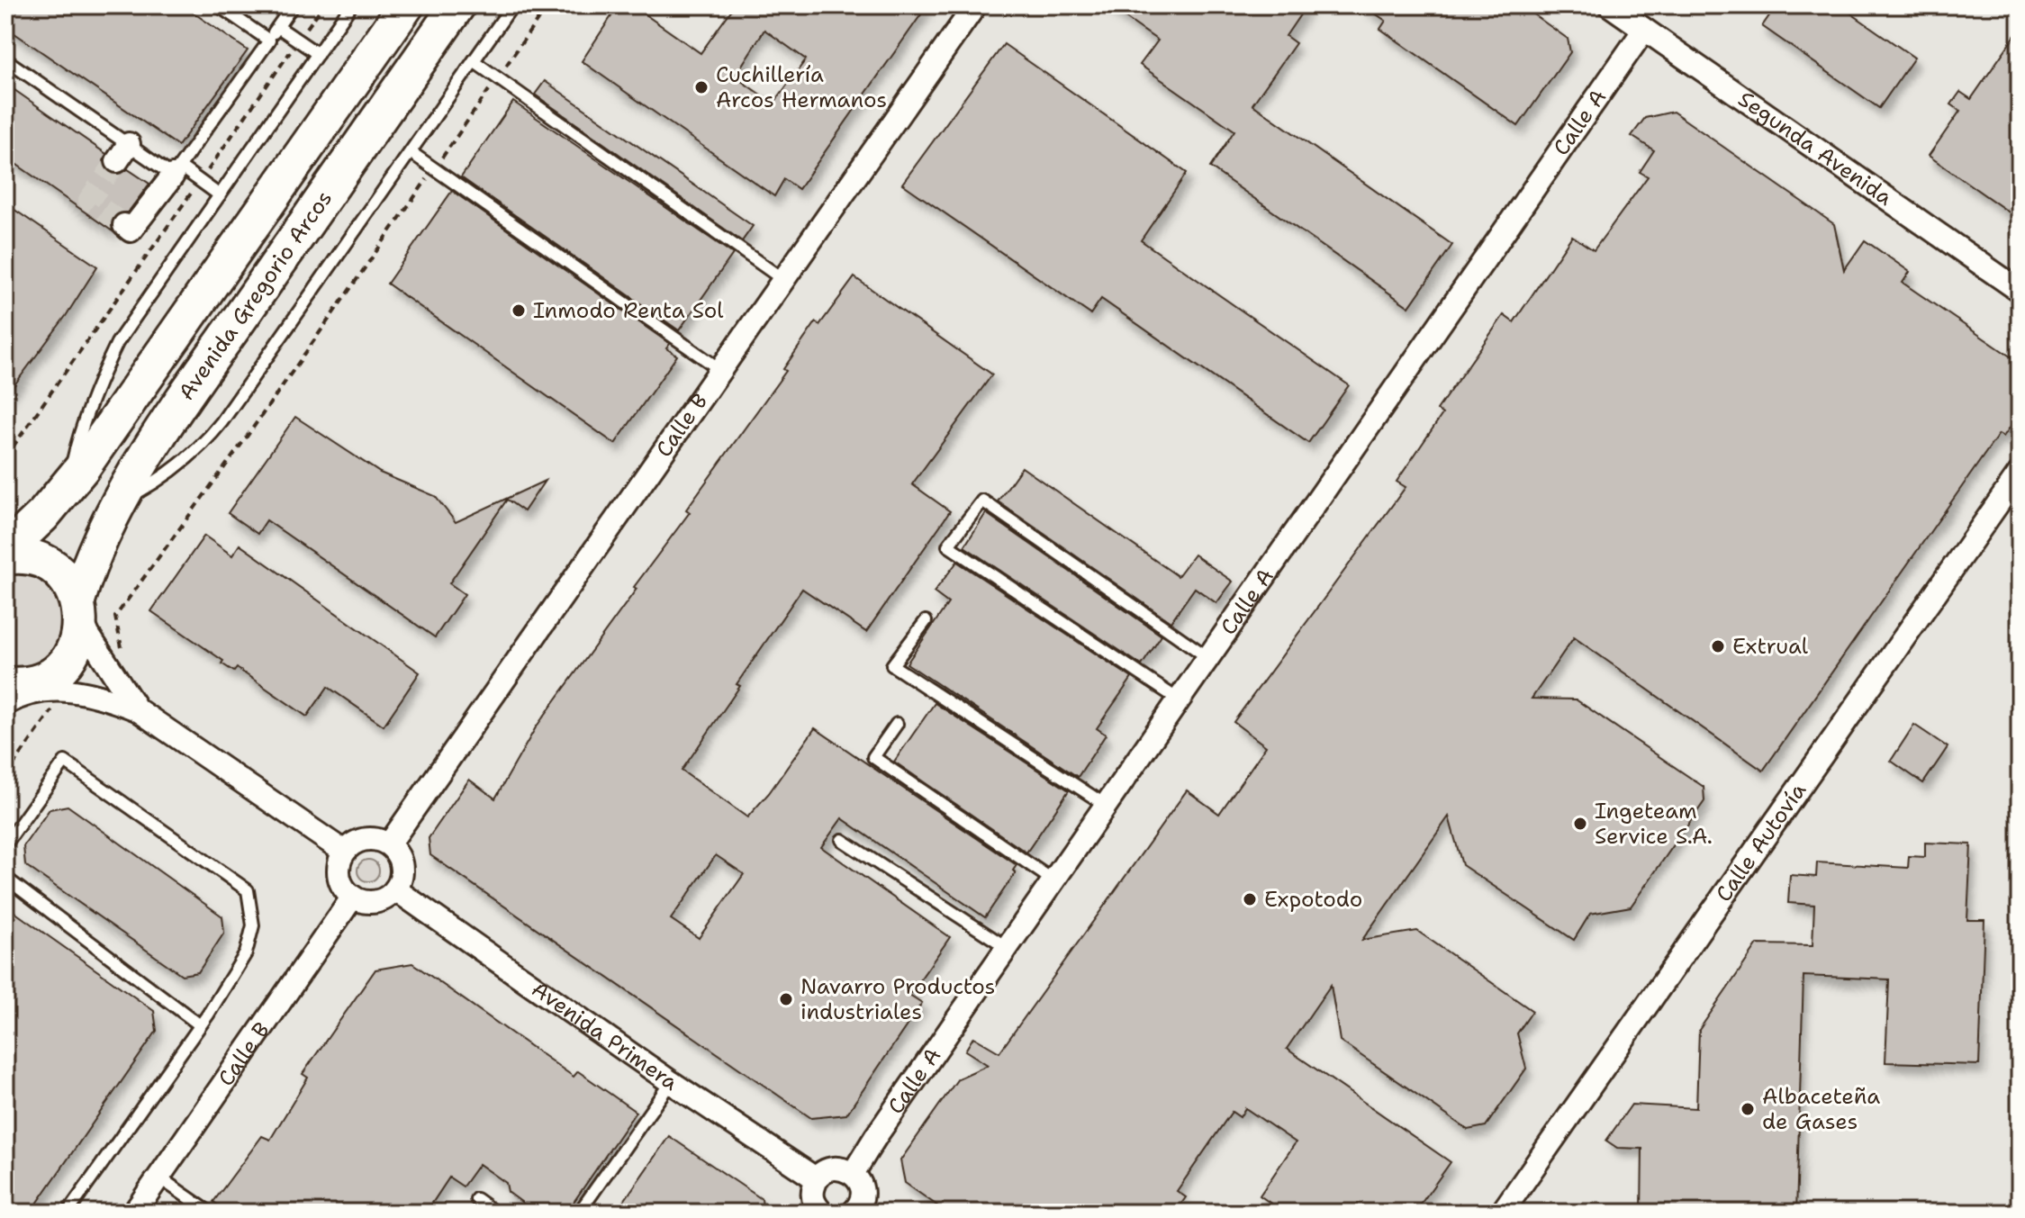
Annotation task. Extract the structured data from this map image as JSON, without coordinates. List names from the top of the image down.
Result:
{
  "streets": {
    "main road": ["Avenida Gregorio Arcos"],
    "street": [
      "Calle A",
      "Segunda Avenida",
      "Calle B",
      "Calle Autovía",
      "Avenida Primera"
    ]
  },
  "crossings": [
    ["Calle A", "Segunda Avenida"],
    ["Calle B", "Avenida Primera"]
  ],
  "places": [
    "Cuchillería Arcos Hermanos",
    "Inmodo Renta Sol",
    "Extrual",
    "Ingeteam Service S.A.",
    "Expotodo",
    "Navarro Productos industriales",
    "Albaceteña de Gases"
  ]
}
